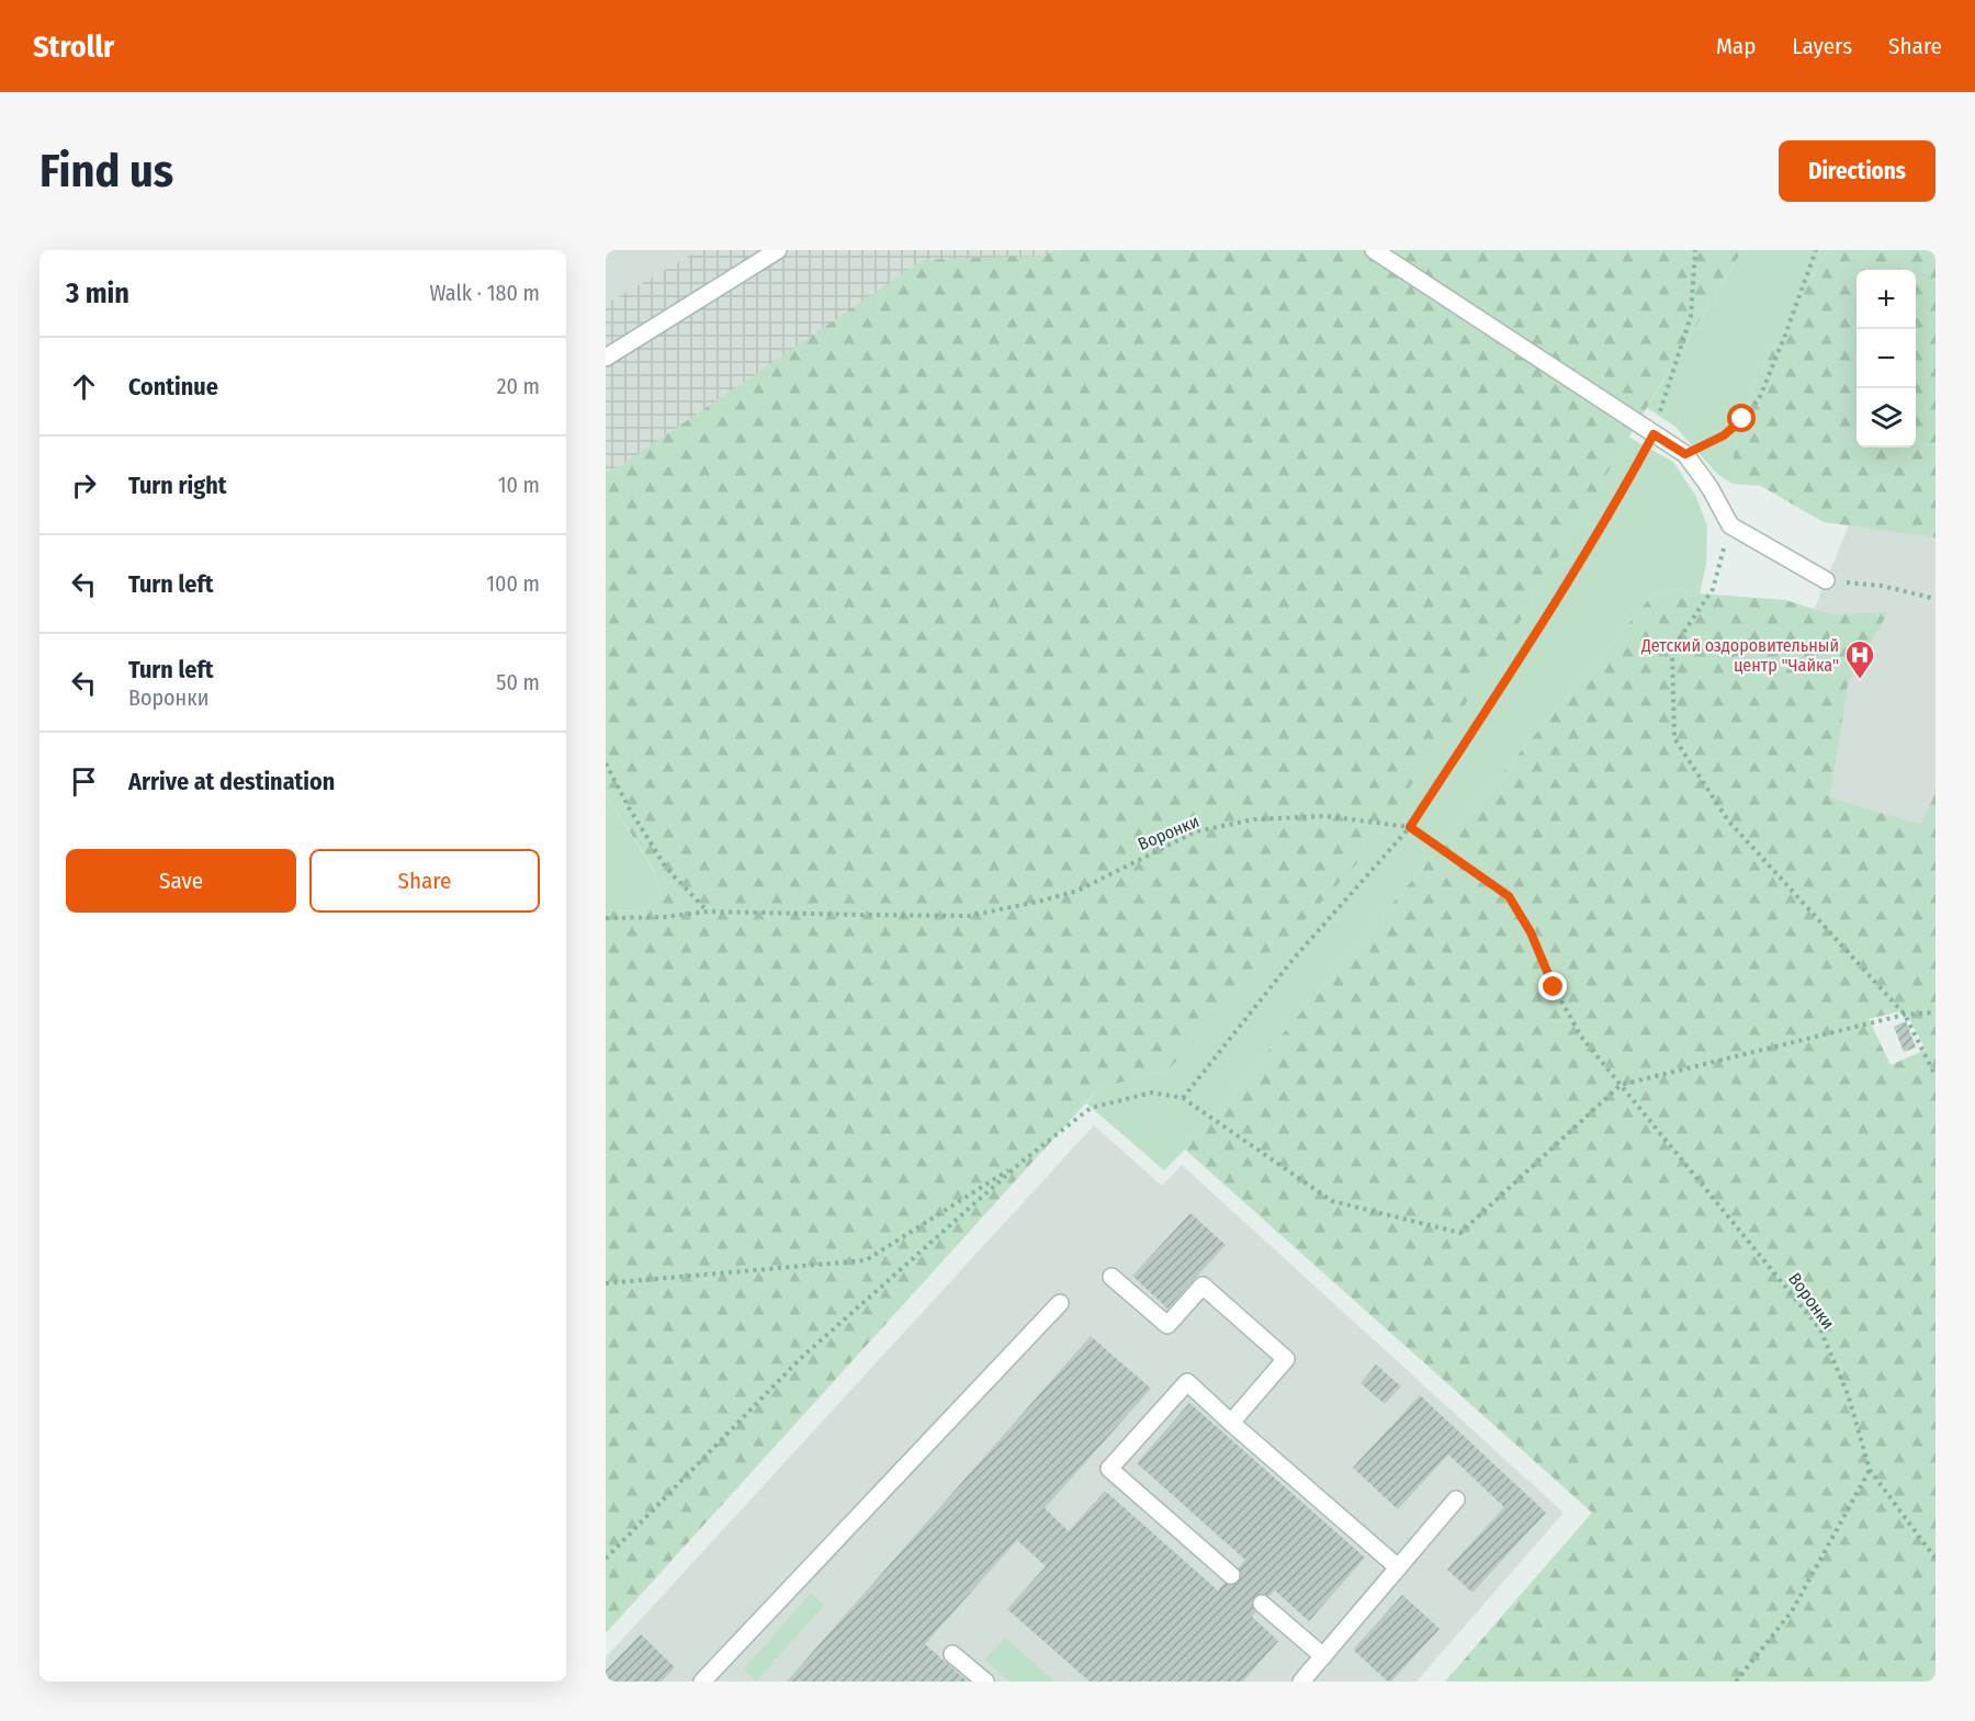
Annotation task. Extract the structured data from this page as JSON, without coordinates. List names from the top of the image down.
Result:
{
  "streets": {
    "path": ["Воронки"]
  },
  "places": {
    "hospital": ["Детский оздоровительный центр \"Чайка\""]
  },
  "page": {
    "header": "Strollr",
    "nav": ["Map", "Layers", "Share"],
    "buttons": [
      "Directions",
      ["Save", "Share"]
    ],
    "title": "Find us",
    "heading": ["3 min", "Walk · 180 m"],
    "map_buttons": ["+", "−"],
    "list": [
      ["Continue", "20 m"],
      ["Turn right", "10 m"],
      ["Turn left", "100 m"],
      ["Turn left", "Воронки", "50 m"],
      "Arrive at destination"
    ]
  }
}
